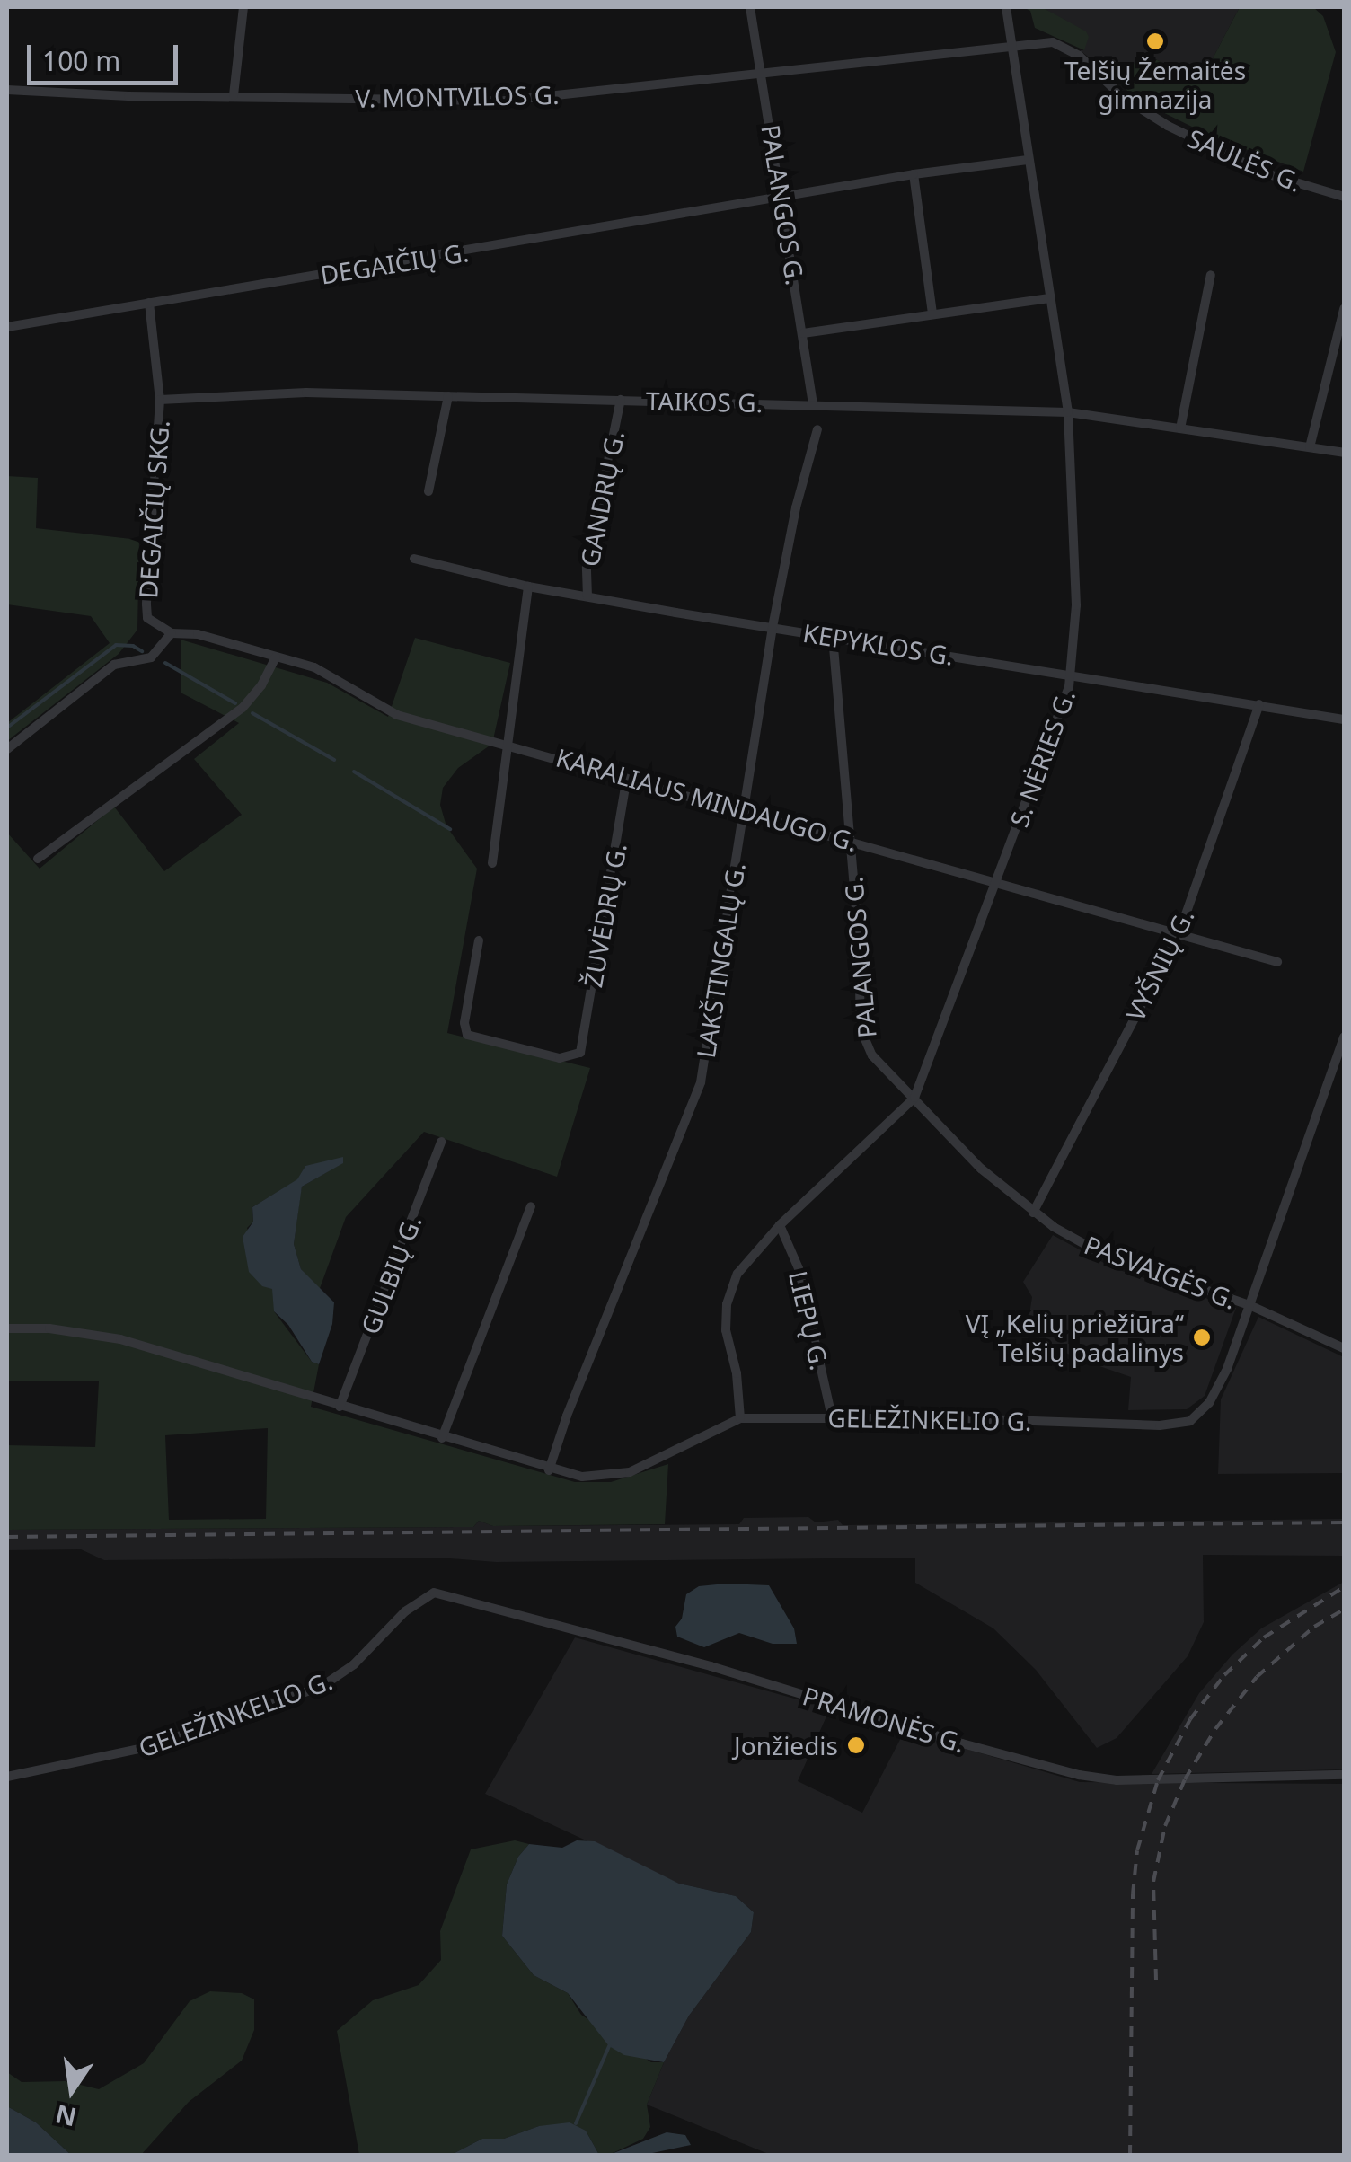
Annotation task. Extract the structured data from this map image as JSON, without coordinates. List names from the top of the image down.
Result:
{
  "streets": {
    "street": [
      "V. MONTVILOS G.",
      "SAULĖS G.",
      "PALANGOS G.",
      "DEGAIČIŲ G.",
      "TAIKOS G.",
      "GANDRŲ G.",
      "DEGAIČIŲ SKG.",
      "KEPYKLOS G.",
      "S. NĖRIES G.",
      "KARALIAUS MINDAUGO G.",
      "ŽUVĖDRŲ G.",
      "LAKŠTINGALŲ G.",
      "VYŠNIŲ G.",
      "PASVAIGĖS G.",
      "GULBIŲ G.",
      "LIEPŲ G.",
      "GELEŽINKELIO G.",
      "PRAMONĖS G."
    ]
  },
  "crossings": [
    ["V. MONTVILOS G.", "SAULĖS G."],
    ["V. MONTVILOS G.", "PALANGOS G."],
    ["V. MONTVILOS G.", "S. NĖRIES G."],
    ["SAULĖS G.", "S. NĖRIES G."],
    ["PALANGOS G.", "DEGAIČIŲ G."],
    ["PALANGOS G.", "TAIKOS G."],
    ["PALANGOS G.", "KEPYKLOS G."],
    ["PALANGOS G.", "S. NĖRIES G."],
    ["PALANGOS G.", "KARALIAUS MINDAUGO G."],
    ["PALANGOS G.", "PASVAIGĖS G."],
    ["DEGAIČIŲ G.", "S. NĖRIES G."],
    ["TAIKOS G.", "GANDRŲ G."],
    ["TAIKOS G.", "DEGAIČIŲ SKG."],
    ["TAIKOS G.", "S. NĖRIES G."],
    ["GANDRŲ G.", "KEPYKLOS G."],
    ["DEGAIČIŲ SKG.", "KARALIAUS MINDAUGO G."],
    ["KEPYKLOS G.", "S. NĖRIES G."],
    ["KEPYKLOS G.", "LAKŠTINGALŲ G."],
    ["KEPYKLOS G.", "VYŠNIŲ G."],
    ["S. NĖRIES G.", "KARALIAUS MINDAUGO G."],
    ["S. NĖRIES G.", "PASVAIGĖS G."],
    ["S. NĖRIES G.", "LIEPŲ G."],
    ["S. NĖRIES G.", "GELEŽINKELIO G."],
    ["KARALIAUS MINDAUGO G.", "ŽUVĖDRŲ G."],
    ["KARALIAUS MINDAUGO G.", "LAKŠTINGALŲ G."],
    ["KARALIAUS MINDAUGO G.", "VYŠNIŲ G."],
    ["LAKŠTINGALŲ G.", "GELEŽINKELIO G."],
    ["VYŠNIŲ G.", "PASVAIGĖS G."],
    ["PASVAIGĖS G.", "GELEŽINKELIO G."],
    ["GULBIŲ G.", "GELEŽINKELIO G."],
    ["LIEPŲ G.", "GELEŽINKELIO G."],
    ["GELEŽINKELIO G.", "PRAMONĖS G."]
  ],
  "places": ["Telšių Žemaitės gimnazija", "VĮ „Kelių priežiūra“ Telšių padalinys", "Jonžiedis"],
  "scale_bar": "100 m",
  "north": "bottom"
}
